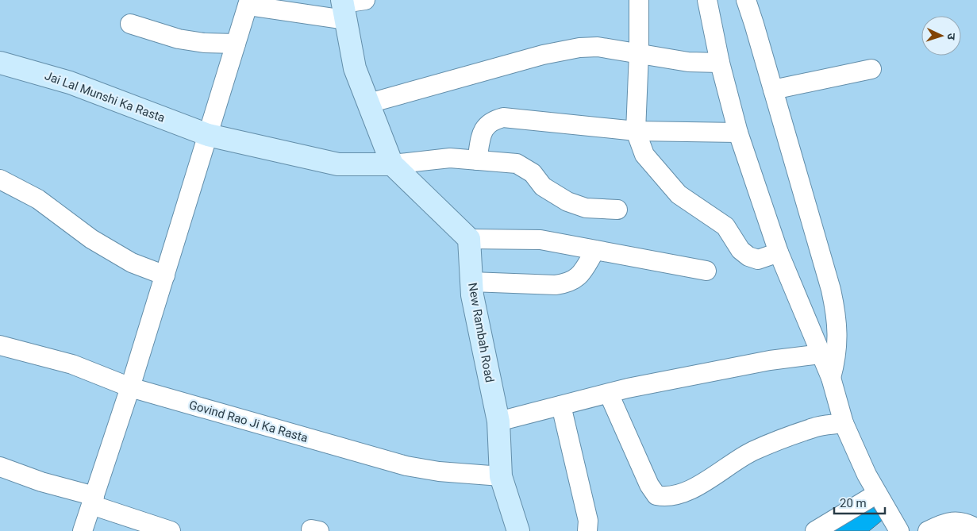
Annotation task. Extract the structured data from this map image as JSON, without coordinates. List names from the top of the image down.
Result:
{
  "streets": {
    "street": ["Jai Lal Munshi Ka Rasta", "New Rambah Road", "Govind Rao Ji Ka Rasta"]
  },
  "crossings": [
    ["New Rambah Road", "Govind Rao Ji Ka Rasta"]
  ],
  "scale_bar": "20 m",
  "north": "right"
}
